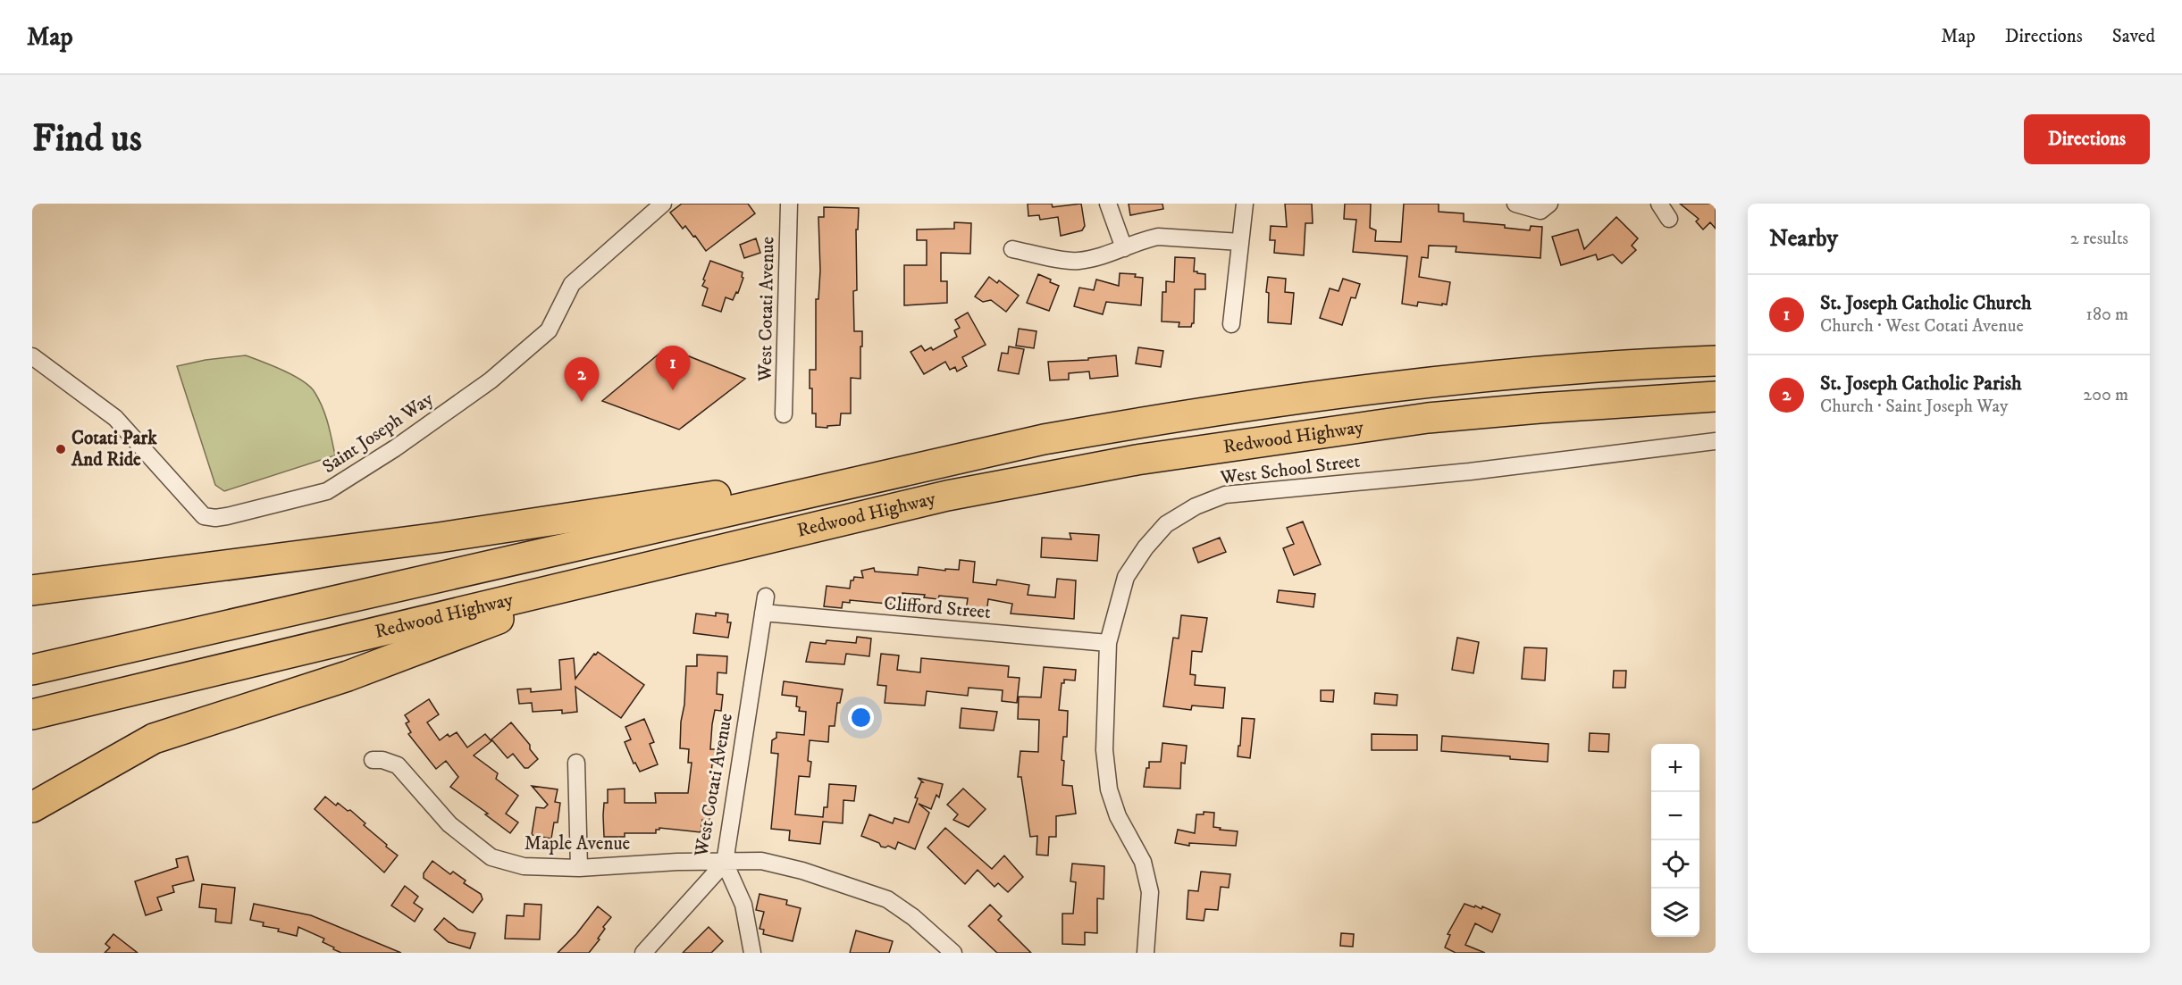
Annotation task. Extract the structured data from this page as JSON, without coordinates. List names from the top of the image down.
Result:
{
  "streets": {
    "highway": ["Redwood Highway"],
    "street": [
      "West Cotati Avenue",
      "Saint Joseph Way",
      "West School Street",
      "Clifford Street",
      "Maple Avenue"
    ]
  },
  "crossings": [
    ["West Cotati Avenue", "Clifford Street"],
    ["West Cotati Avenue", "Maple Avenue"],
    ["West School Street", "Clifford Street"]
  ],
  "places": ["Cotati Park And Ride"],
  "page": {
    "header": "Map",
    "nav": ["Map", "Directions", "Saved"],
    "buttons": "Directions",
    "title": "Find us",
    "heading": ["Nearby", "2 results"],
    "list": [
      {
        "mark": "1",
        "name": "St. Joseph Catholic Church",
        "note": "Church · West Cotati Avenue",
        "value": "180 m"
      },
      {
        "mark": "2",
        "name": "St. Joseph Catholic Parish",
        "note": "Church · Saint Joseph Way",
        "value": "200 m"
      }
    ],
    "pins": ["1", "2"],
    "map_buttons": ["+", "−"]
  }
}
